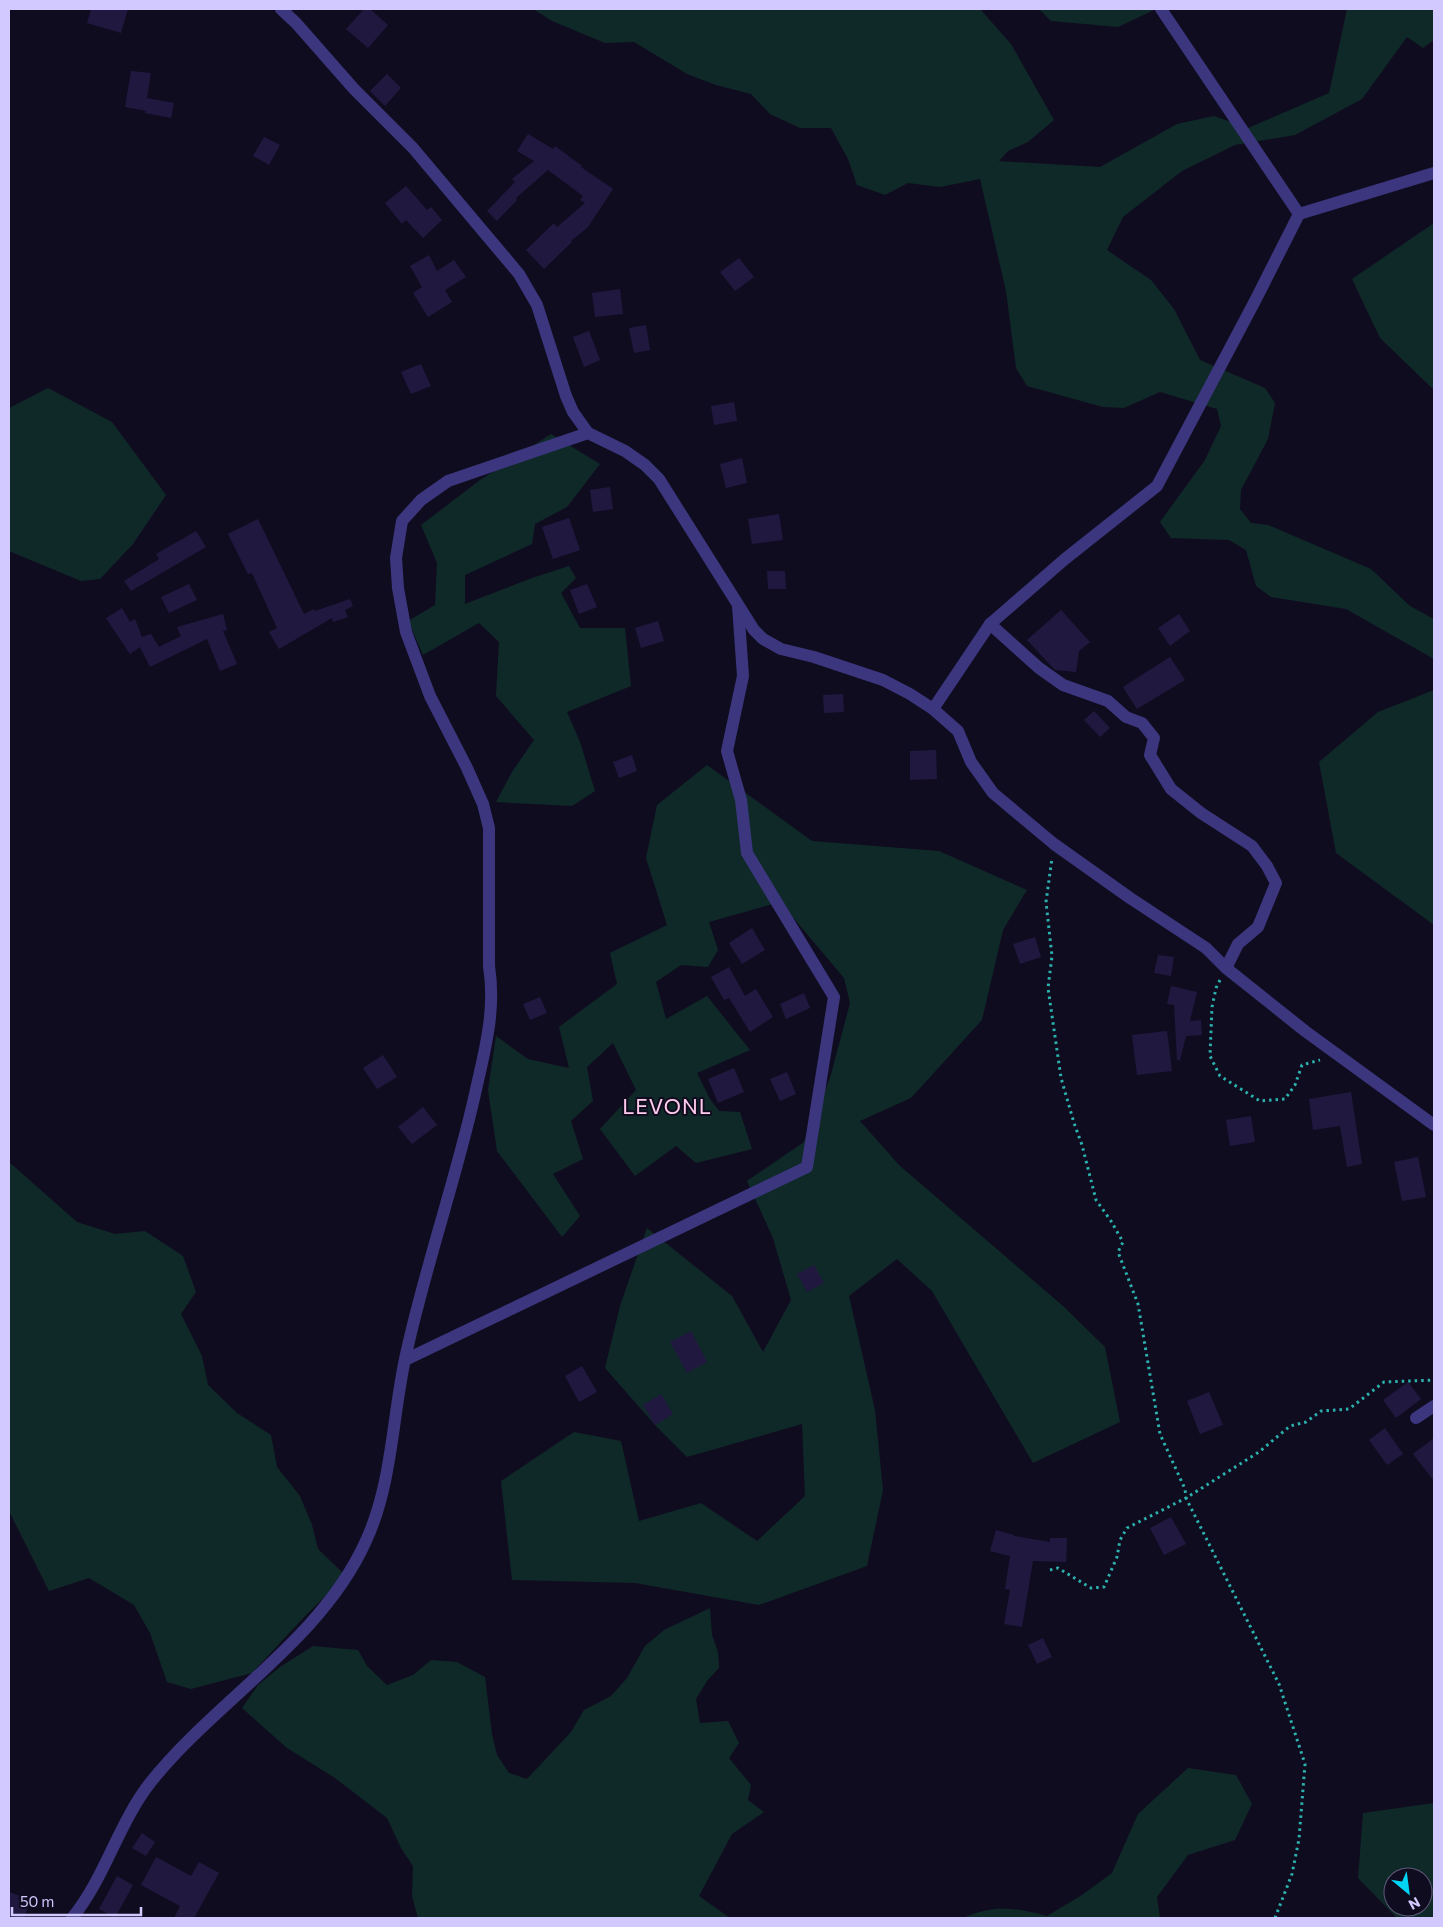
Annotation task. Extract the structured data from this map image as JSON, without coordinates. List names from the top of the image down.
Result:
{
  "districts": ["LEVONL"],
  "scale_bar": "50 m",
  "north": "bottom right"
}
